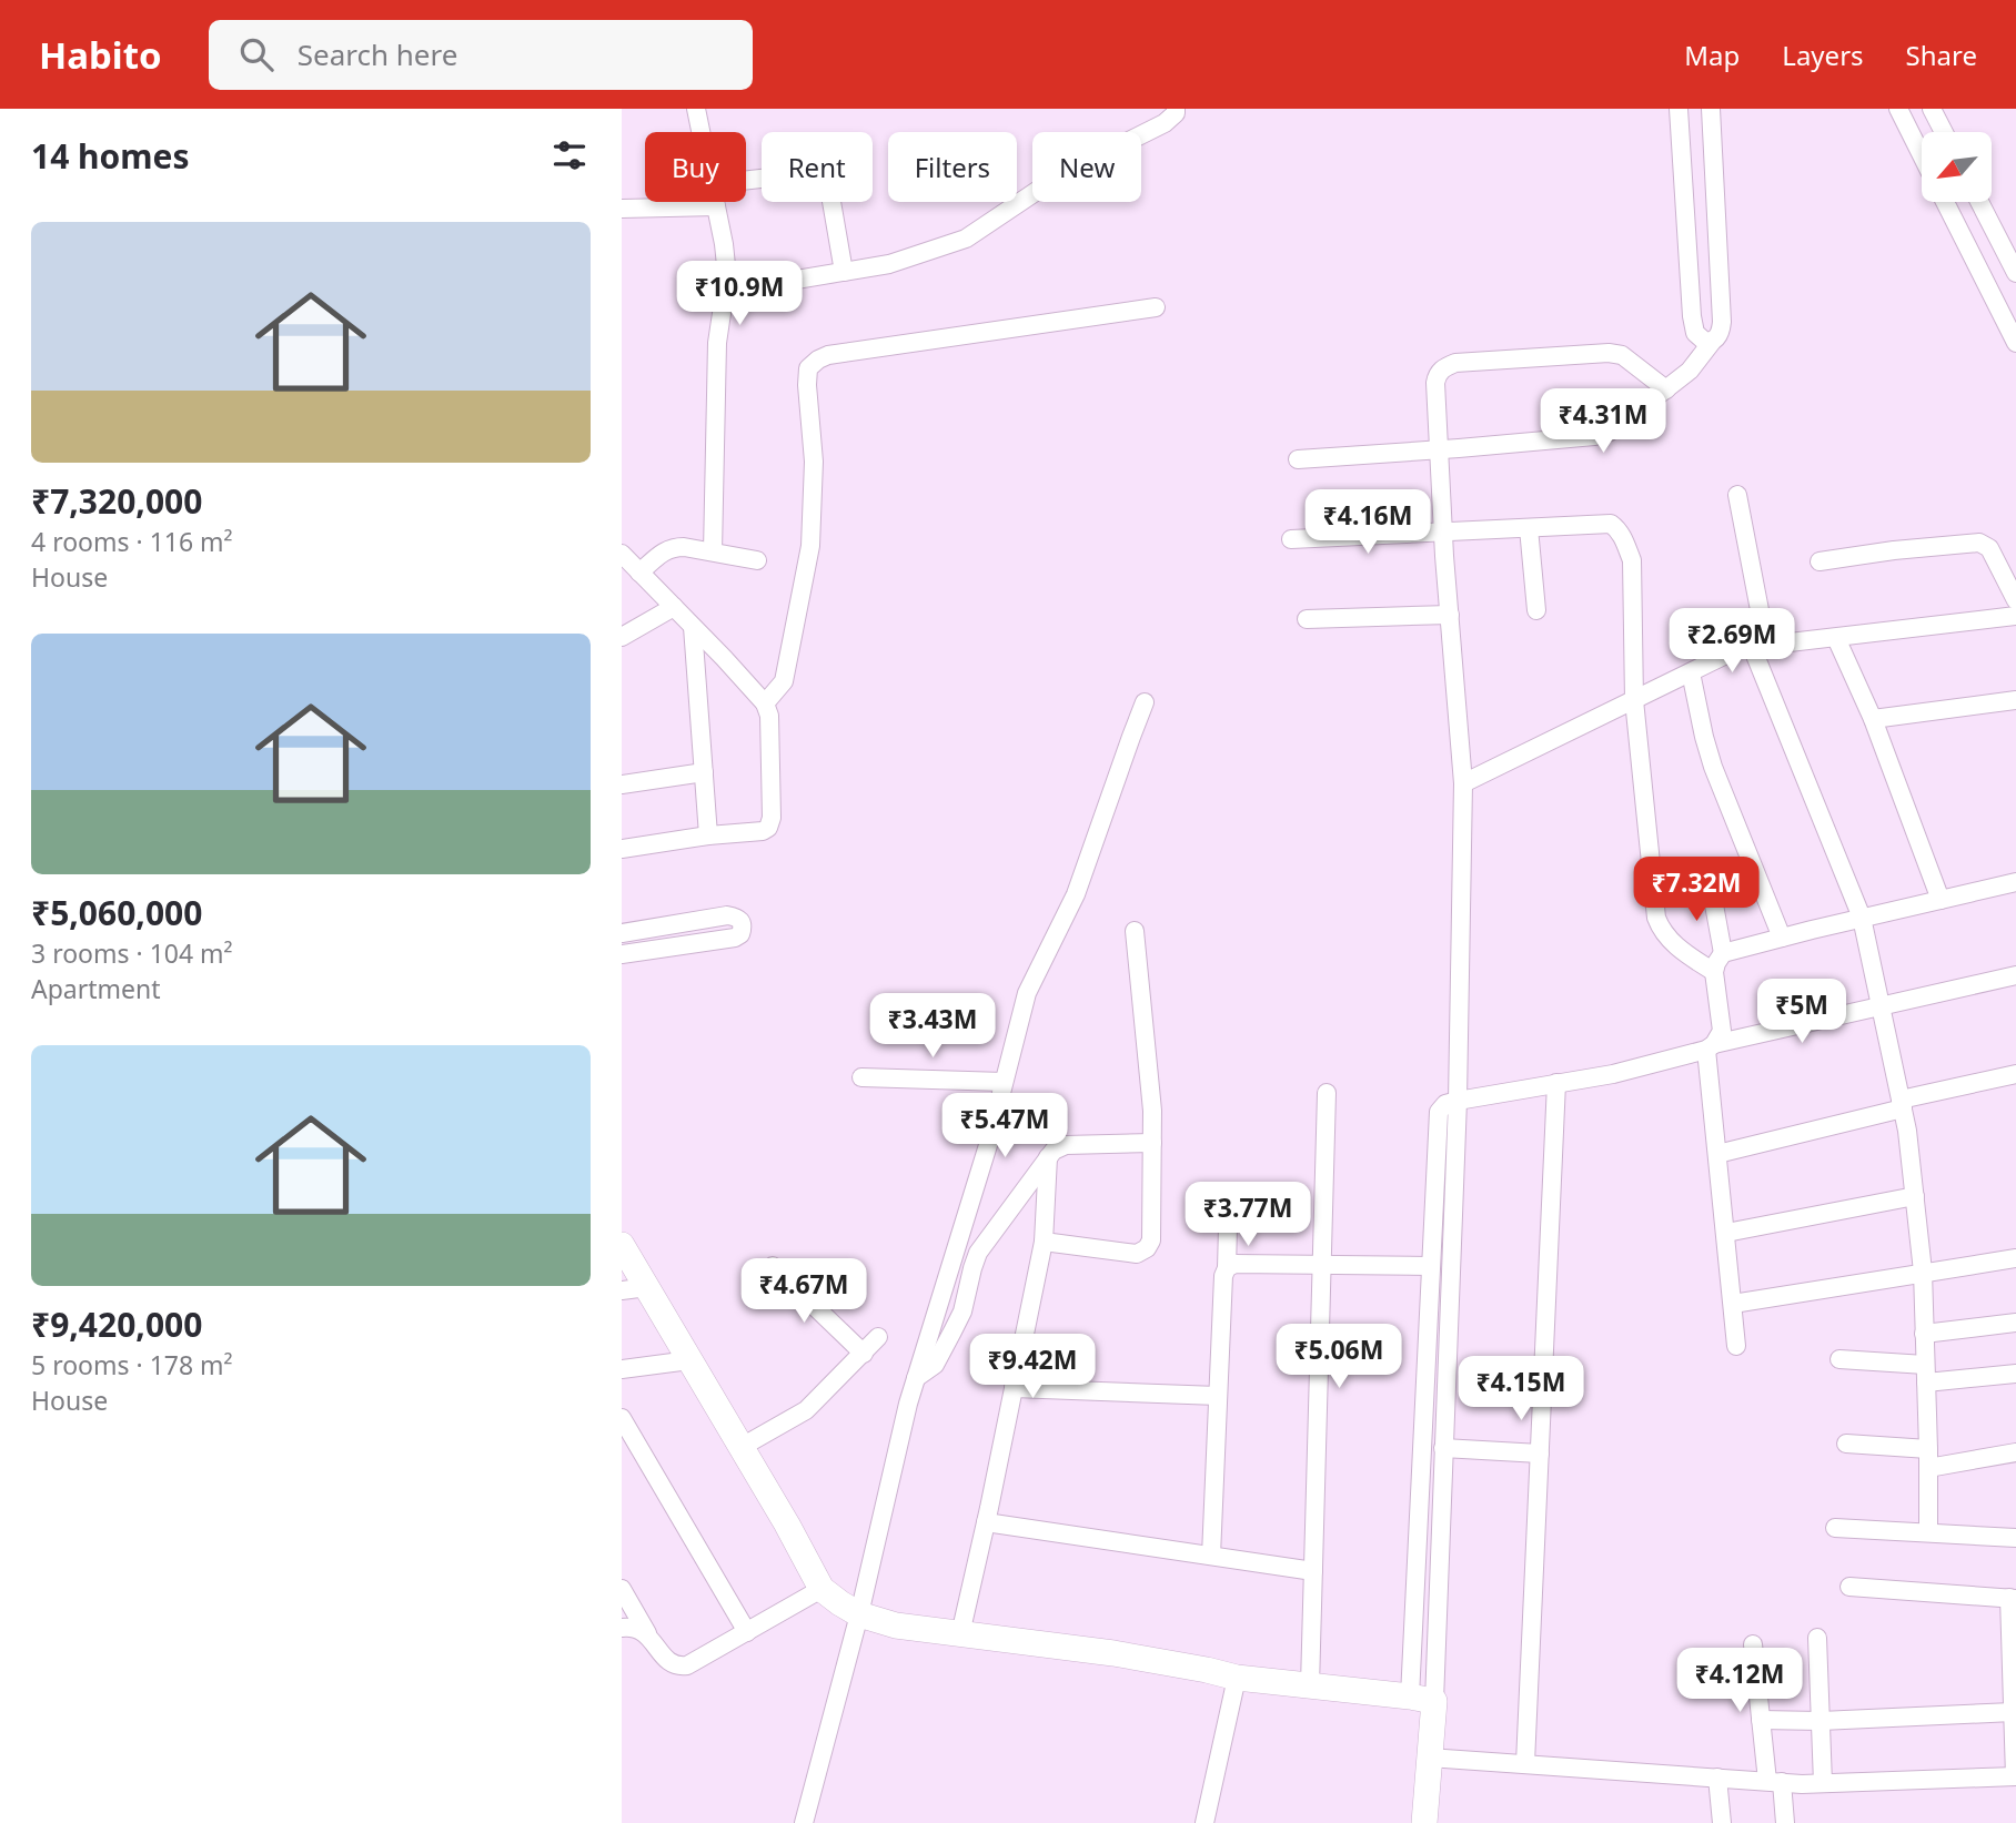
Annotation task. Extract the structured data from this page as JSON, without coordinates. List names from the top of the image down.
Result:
{
  "north": "bottom left",
  "page": {
    "header": "Habito",
    "search": "Search here",
    "nav": ["Map", "Layers", "Share"],
    "heading": "14 homes",
    "chip": [
      "Buy",
      "Rent",
      "Filters",
      "New"
    ],
    "list": [
      {
        "name": "₹7,320,000",
        "note": "4 rooms · 116 m² · House"
      },
      {
        "name": "₹5,060,000",
        "note": "3 rooms · 104 m² · Apartment"
      },
      {
        "name": "₹9,420,000",
        "note": "5 rooms · 178 m² · House"
      }
    ],
    "price": [
      "₹10.9M",
      "₹4.31M",
      "₹4.16M",
      "₹2.69M",
      "₹7.32M",
      "₹5M",
      "₹3.43M",
      "₹5.47M",
      "₹3.77M",
      "₹4.67M",
      "₹5.06M",
      "₹9.42M",
      "₹4.15M",
      "₹4.12M"
    ]
  }
}
